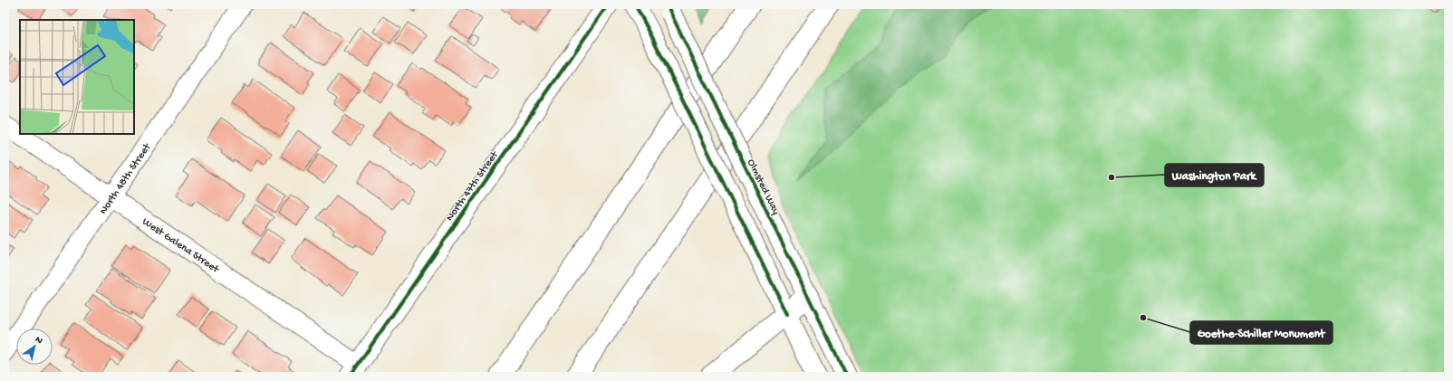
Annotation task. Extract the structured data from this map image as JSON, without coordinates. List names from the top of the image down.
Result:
{
  "streets": {
    "main road": ["North 47th Street", "Olmsted Way"],
    "street": ["North 48th Street", "West Galena Street"]
  },
  "crossings": [
    ["North 48th Street", "West Galena Street"],
    ["North 47th Street", "West Galena Street"]
  ],
  "places": ["Washington Park", "Goethe-Schiller Monument"],
  "north": "top right"
}
